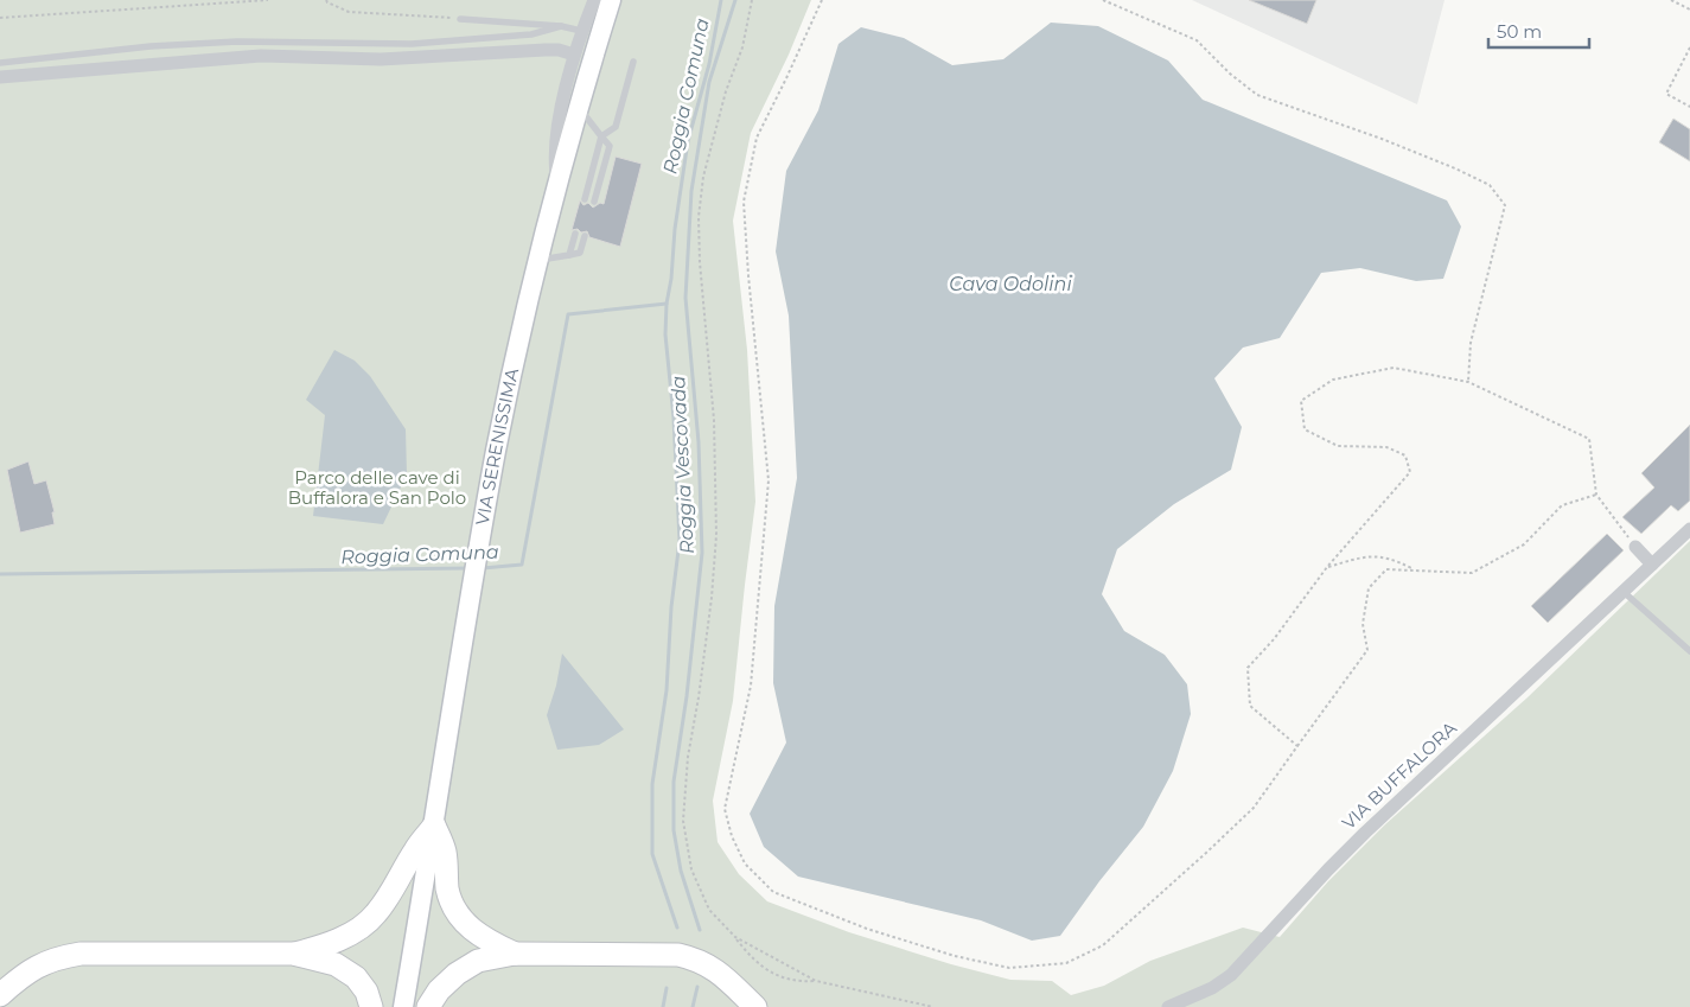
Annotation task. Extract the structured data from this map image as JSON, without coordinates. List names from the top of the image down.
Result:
{
  "streets": {
    "main road": ["VIA SERENISSIMA"],
    "street": ["VIA BUFFALORA"]
  },
  "water": ["Roggia Comuna", "Cava Odolini", "Roggia Vescovada"],
  "parks": ["Parco delle cave di Buffalora e San Polo"],
  "scale_bar": "50 m"
}
